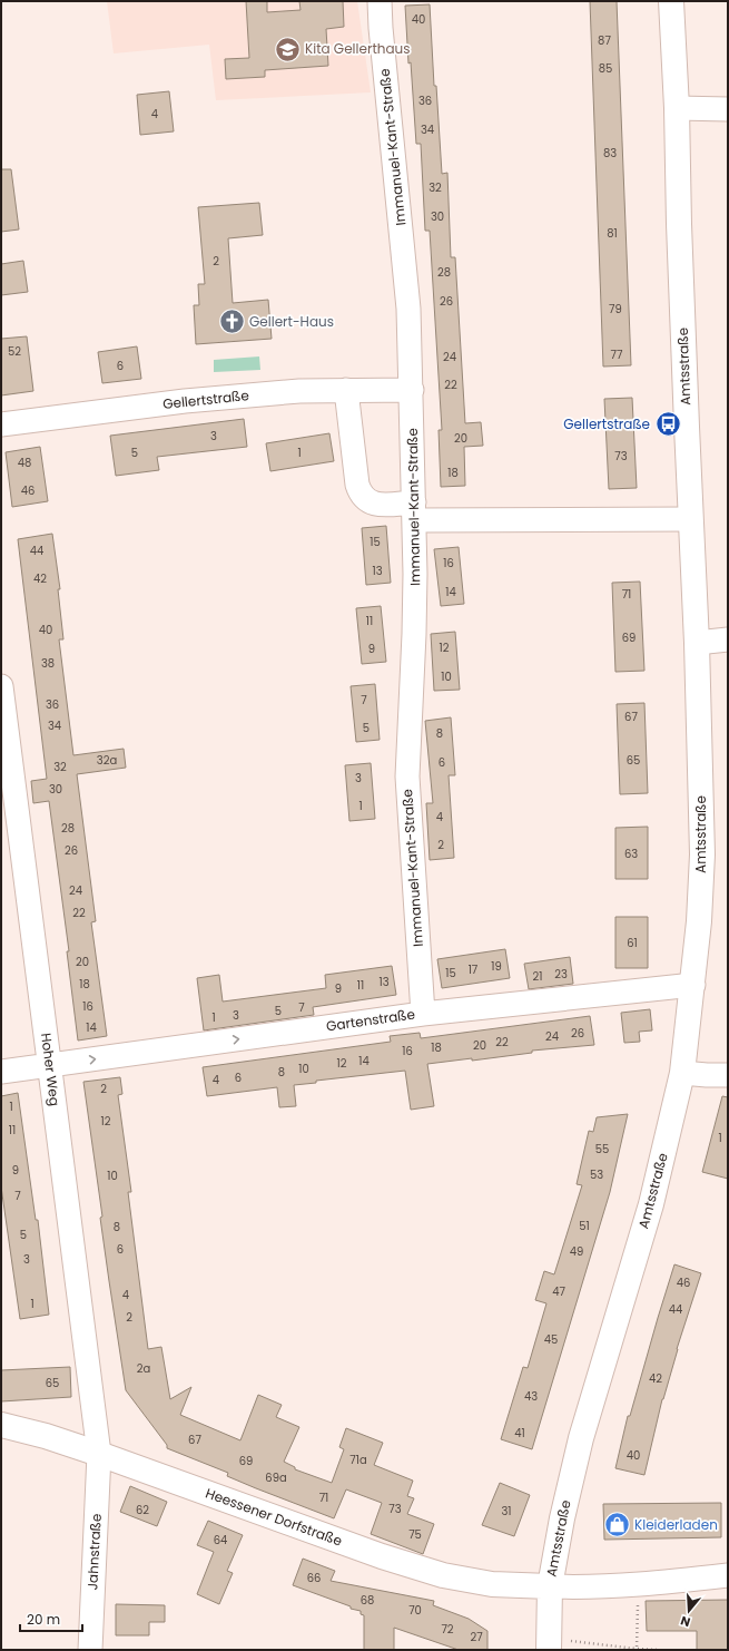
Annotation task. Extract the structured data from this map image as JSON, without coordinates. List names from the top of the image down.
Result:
{
  "streets": {
    "street": [
      "Immanuel-Kant-Straße",
      "Amtsstraße",
      "Gellertstraße",
      "Gartenstraße",
      "Hoher Weg",
      "Heessener Dorfstraße",
      "Jahnstraße"
    ]
  },
  "crossings": [
    ["Immanuel-Kant-Straße", "Gellertstraße"],
    ["Immanuel-Kant-Straße", "Gartenstraße"],
    ["Amtsstraße", "Gartenstraße"],
    ["Amtsstraße", "Heessener Dorfstraße"],
    ["Gartenstraße", "Hoher Weg"],
    ["Hoher Weg", "Heessener Dorfstraße"],
    ["Hoher Weg", "Jahnstraße"],
    ["Heessener Dorfstraße", "Jahnstraße"]
  ],
  "one_way": ["Gartenstraße"],
  "places": {
    "school or university": ["Kita Gellerthaus"],
    "church": ["Gellert-Haus"],
    "bus stop": ["Gellertstraße"],
    "shop": ["Kleiderladen"]
  },
  "house_numbers": [
    "40",
    "87",
    "85",
    "36",
    "4",
    "34",
    "83",
    "32",
    "30",
    "81",
    "2",
    "28",
    "26",
    "79",
    "52",
    "77",
    "24",
    "6",
    "22",
    "3",
    "20",
    "5",
    "1",
    "73",
    "48",
    "18",
    "46",
    "15",
    "44",
    "16",
    "13",
    "42",
    "14",
    "71",
    "11",
    "40",
    "69",
    "12",
    "9",
    "38",
    "10",
    "7",
    "36",
    "67",
    "34",
    "5",
    "8",
    "32a",
    "65",
    "6",
    "32",
    "3",
    "30",
    "1",
    "4",
    "28",
    "2",
    "26",
    "63",
    "24",
    "22",
    "61",
    "20",
    "19",
    "17",
    "15",
    "23",
    "21",
    "13",
    "18",
    "11",
    "9",
    "16",
    "7",
    "5",
    "3",
    "1",
    "14",
    "26",
    "24",
    "22",
    "20",
    "18",
    "16",
    "14",
    "12",
    "10",
    "8",
    "6",
    "4",
    "2",
    "1",
    "12",
    "11",
    "1",
    "55",
    "9",
    "53",
    "10",
    "7",
    "51",
    "8",
    "5",
    "6",
    "49",
    "3",
    "46",
    "47",
    "4",
    "1",
    "44",
    "2",
    "45",
    "2a",
    "42",
    "65",
    "43",
    "41",
    "67",
    "40",
    "71a",
    "69",
    "69a",
    "71",
    "73",
    "62",
    "31",
    "75",
    "64",
    "66",
    "68",
    "70",
    "72",
    "27"
  ],
  "scale_bar": "20 m",
  "north": "bottom"
}
